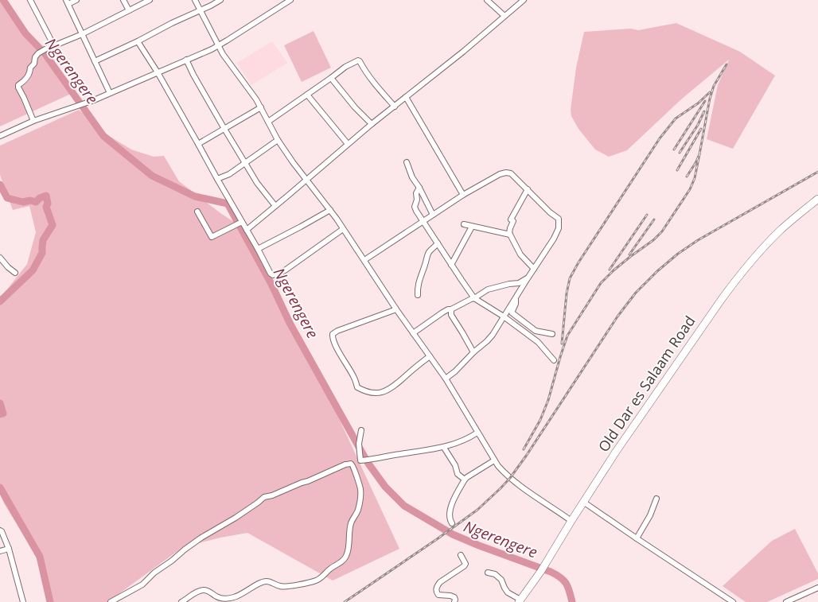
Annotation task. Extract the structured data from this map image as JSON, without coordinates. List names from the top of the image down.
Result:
{
  "streets": {
    "main road": ["Old Dar es Salaam Road"]
  },
  "water": ["Ngerengere"]
}
